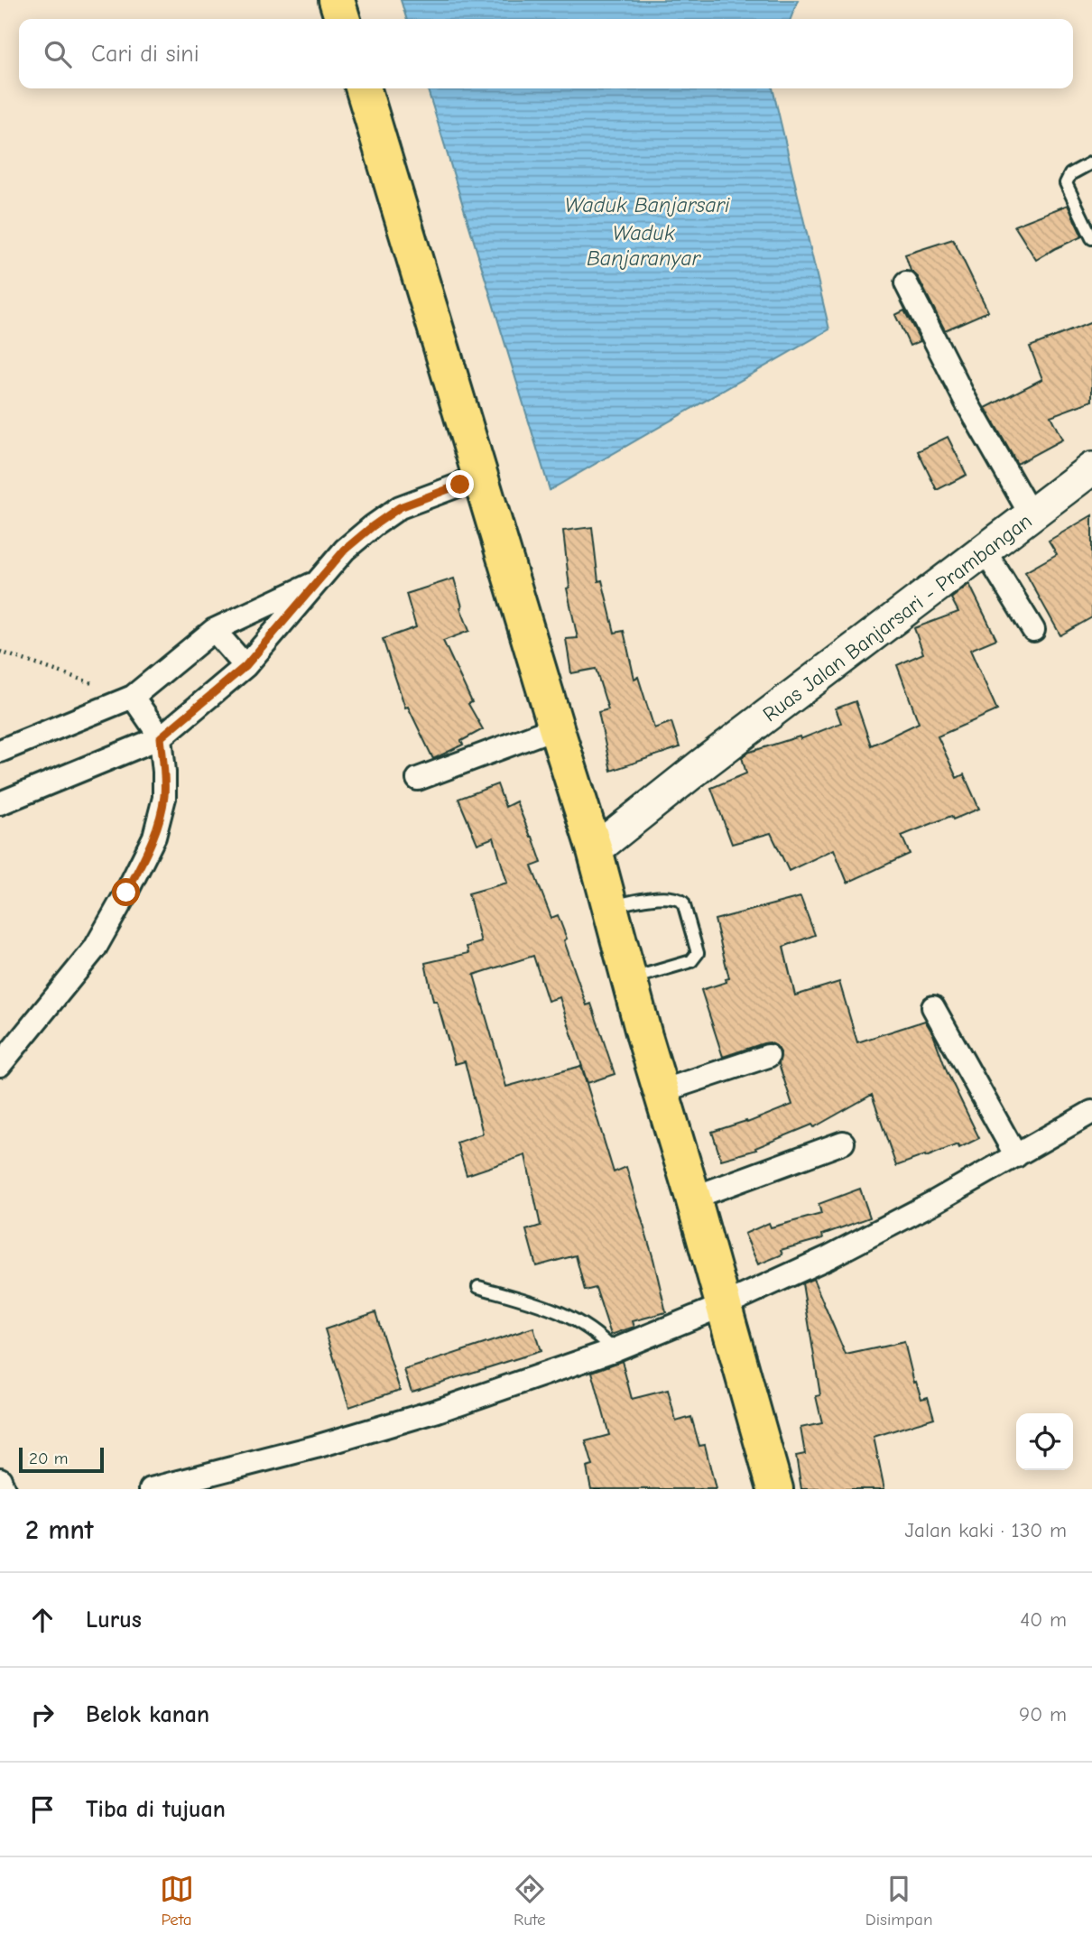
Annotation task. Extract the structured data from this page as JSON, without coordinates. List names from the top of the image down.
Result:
{
  "streets": {
    "main road": ["Ruas Jalan Banjarsari - Prambangan"]
  },
  "water": ["Waduk Banjarsari", "Waduk Banjaranyar"],
  "scale_bar": "20 m",
  "page": {
    "search": "Cari di sini",
    "scale": "20 m",
    "heading": ["2 mnt", "Jalan kaki · 130 m"],
    "list": [
      ["Lurus", "40 m"],
      ["Belok kanan", "90 m"],
      "Tiba di tujuan"
    ],
    "nav": ["Peta", "Rute", "Disimpan"]
  }
}
